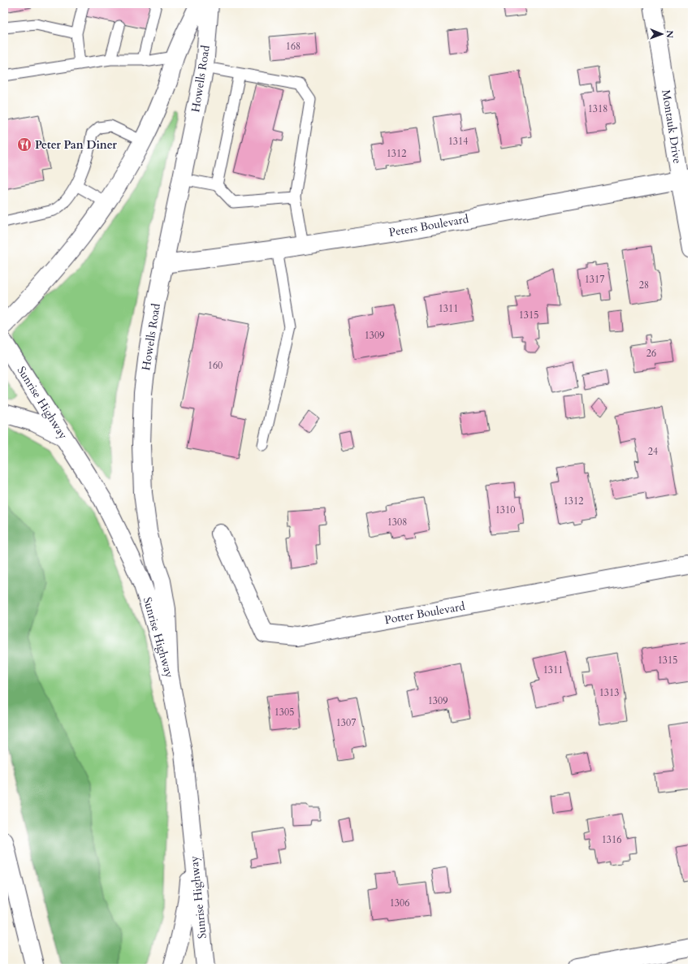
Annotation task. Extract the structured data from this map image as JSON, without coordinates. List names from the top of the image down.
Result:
{
  "streets": {
    "main road": [
      "Howells Road",
      "Montauk Drive",
      "Peters Boulevard",
      "Sunrise Highway",
      "Potter Boulevard"
    ]
  },
  "crossings": [
    ["Howells Road", "Peters Boulevard"],
    ["Howells Road", "Sunrise Highway"],
    ["Montauk Drive", "Peters Boulevard"]
  ],
  "places": {
    "restaurant": ["Peter Pan Diner"]
  },
  "house_numbers": [
    "168",
    "1318",
    "1314",
    "1312",
    "1317",
    "28",
    "1311",
    "1315",
    "1309",
    "26",
    "160",
    "24",
    "1312",
    "1310",
    "1308",
    "1315",
    "1311",
    "1313",
    "1309",
    "1305",
    "1307",
    "1316",
    "1306"
  ],
  "north": "right"
}
